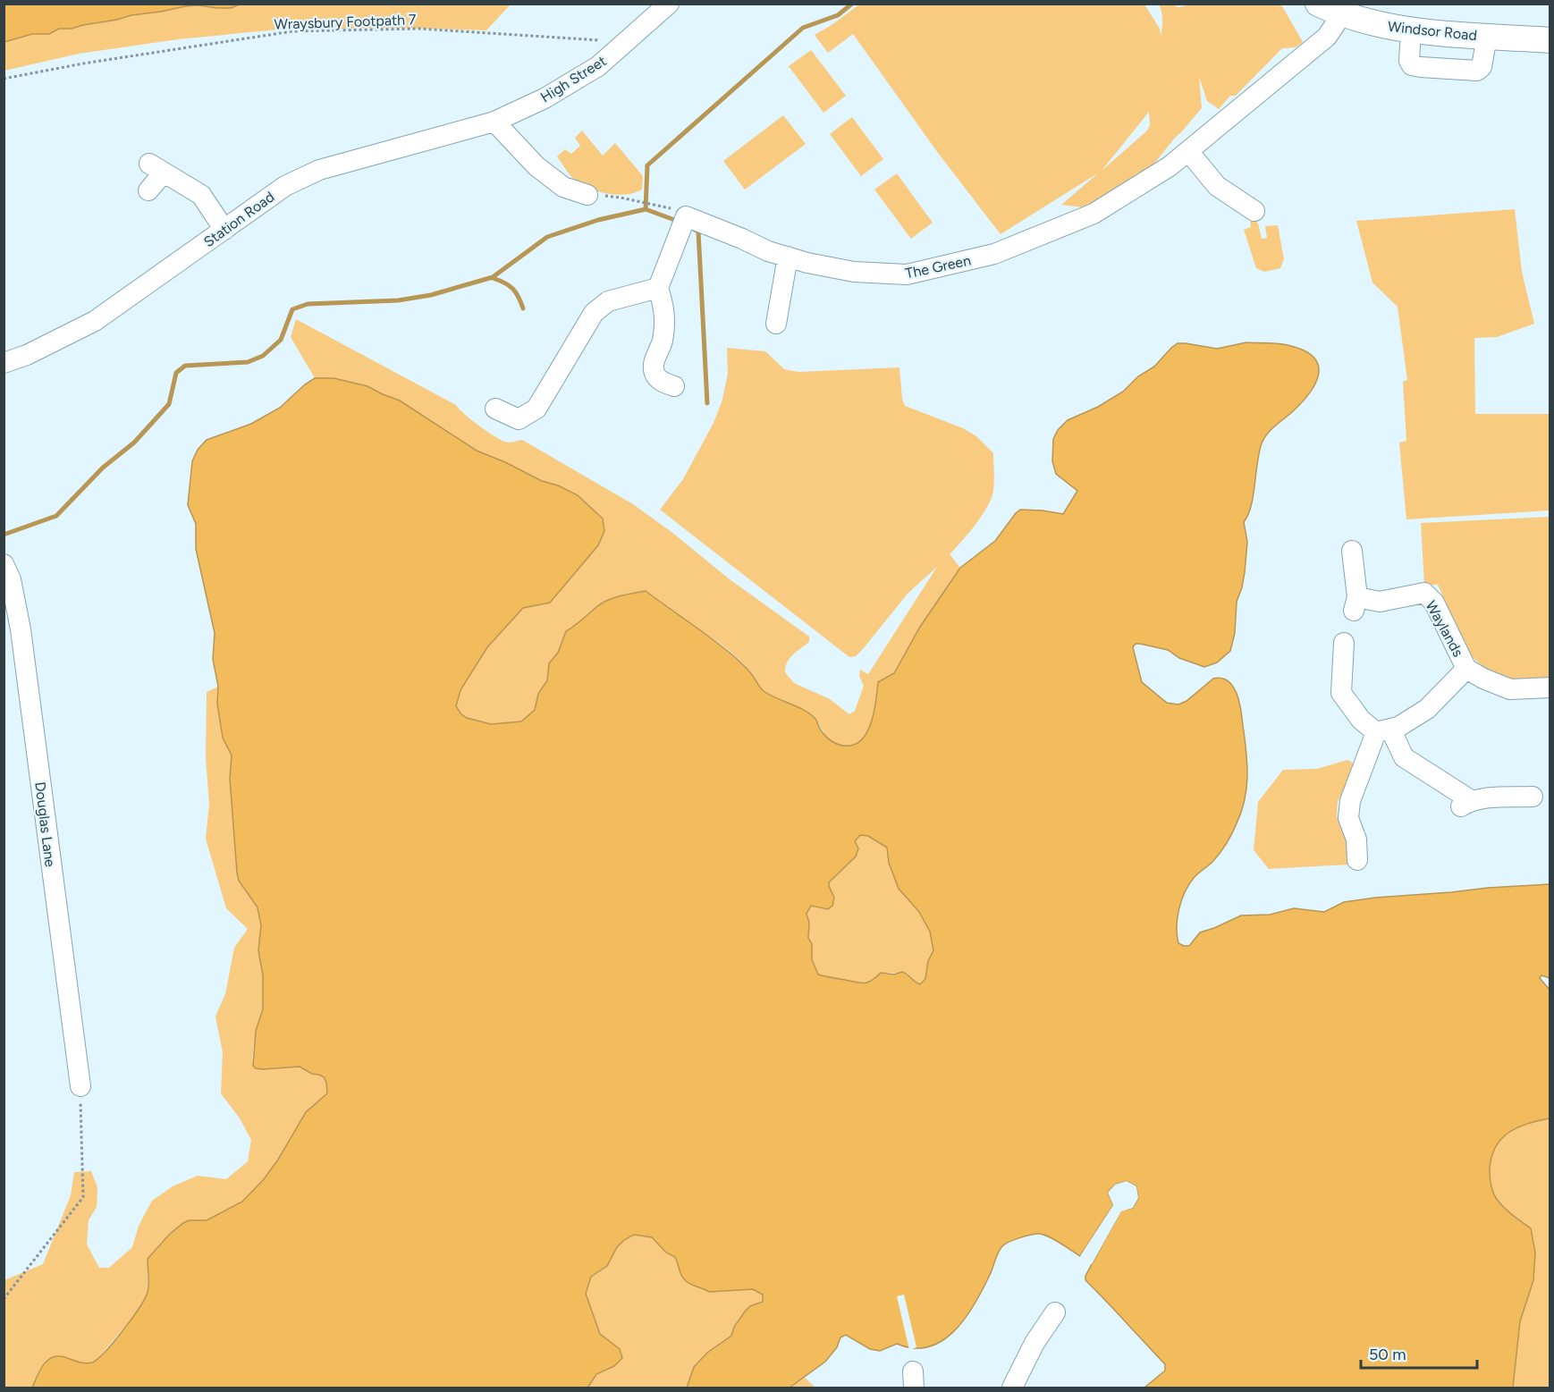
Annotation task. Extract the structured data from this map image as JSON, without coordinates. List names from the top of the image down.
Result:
{
  "streets": {
    "main road": ["Windsor Road"],
    "street": [
      "High Street",
      "Station Road",
      "The Green",
      "Waylands",
      "Douglas Lane"
    ],
    "path": ["Wraysbury Footpath 7"]
  },
  "crossings": [
    ["Wraysbury Footpath 7", "High Street"],
    ["Windsor Road", "The Green"],
    ["High Street", "Station Road"]
  ],
  "scale_bar": "50 m"
}
